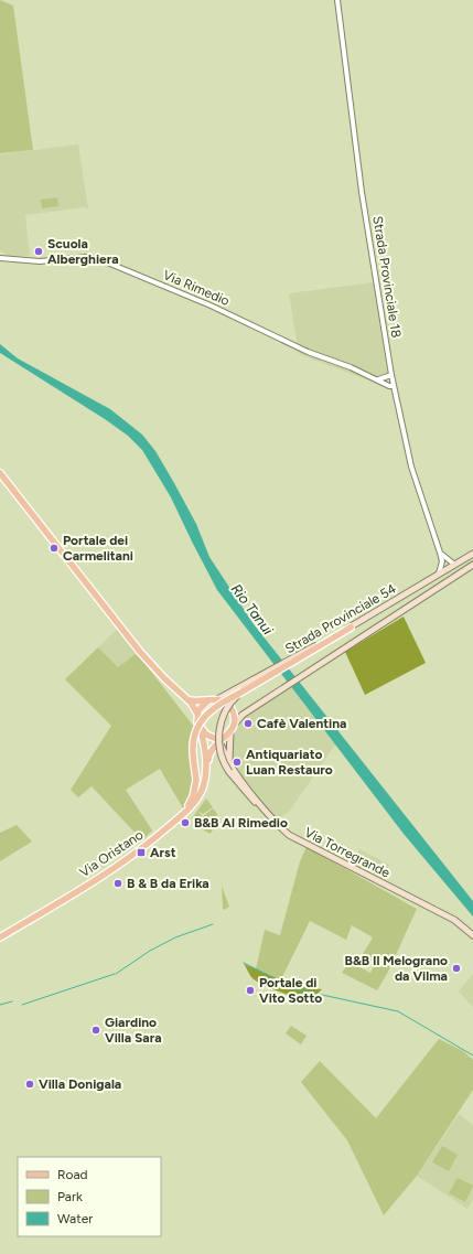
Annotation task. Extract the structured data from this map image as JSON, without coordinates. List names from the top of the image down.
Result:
{
  "streets": {
    "main road": ["Strada Provinciale 54", "Via Torregrande", "Via Oristano"],
    "street": ["Strada Provinciale 18", "Via Rimedio"]
  },
  "crossings": [
    ["Strada Provinciale 18", "Via Rimedio"],
    ["Strada Provinciale 18", "Strada Provinciale 54"],
    ["Strada Provinciale 54", "Via Oristano"]
  ],
  "water": ["Rio Tanui"],
  "places": {
    "other": [
      "Scuola Alberghiera",
      "Portale dei Carmelitani",
      "Cafè Valentina",
      "Antiquariato Luan Restauro",
      "B&B Al Rimedio",
      "B & B da Erika",
      "B&B Il Melograno da Vilma",
      "Portale di Vito Sotto",
      "Giardino Villa Sara",
      "Villa Donigala"
    ],
    "transit": ["Arst"]
  },
  "legend": ["Road", "Park", "Water"]
}
